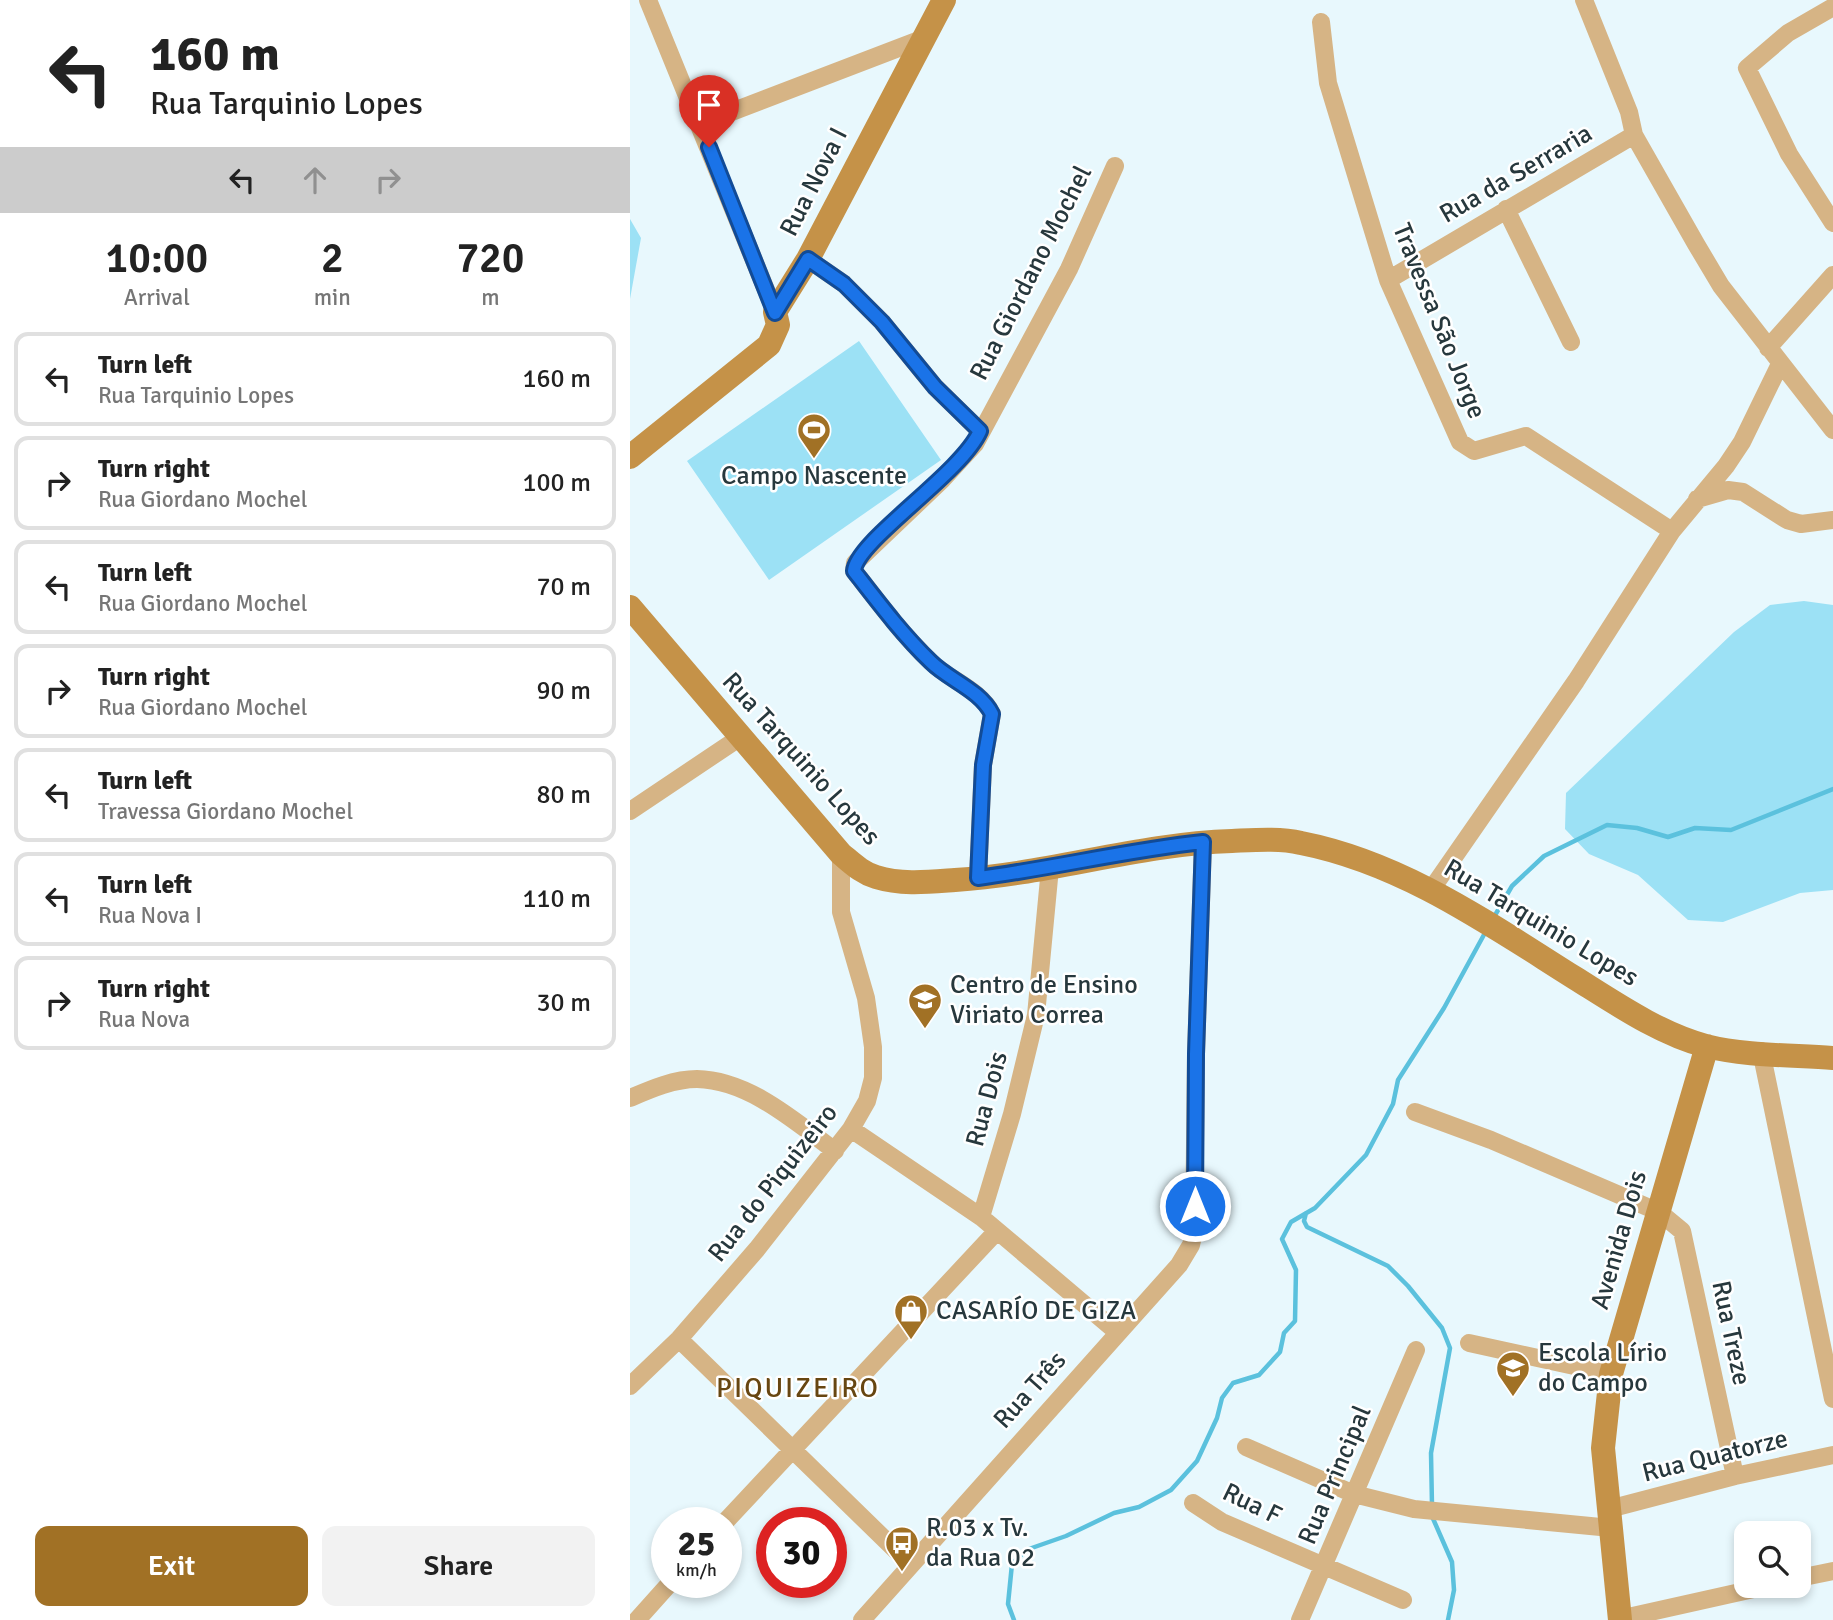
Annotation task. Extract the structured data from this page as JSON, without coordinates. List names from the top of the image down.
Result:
{
  "streets": {
    "main road": ["Rua Nova I", "Rua Tarquinio Lopes", "Avenida Dois"],
    "street": [
      "Rua da Serraria",
      "Rua Giordano Mochel",
      "Travessa São Jorge",
      "Rua Dois",
      "Rua do Piquizeiro",
      "Rua Treze",
      "Rua Três",
      "Rua Quatorze",
      "Rua Principal",
      "Rua F"
    ]
  },
  "crossings": [
    ["Rua da Serraria", "Travessa São Jorge"],
    ["Rua Giordano Mochel", "Rua Tarquinio Lopes"],
    ["Rua Tarquinio Lopes", "Rua Dois"],
    ["Rua Tarquinio Lopes", "Rua do Piquizeiro"],
    ["Rua Tarquinio Lopes", "Avenida Dois"],
    ["Rua Tarquinio Lopes", "Rua Três"],
    ["Avenida Dois", "Rua Treze"],
    ["Avenida Dois", "Rua Quatorze"],
    ["Rua Treze", "Rua Quatorze"],
    ["Rua Quatorze", "Rua Principal"],
    ["Rua Principal", "Rua F"]
  ],
  "districts": ["PIQUIZEIRO"],
  "places": {
    "sports": ["Campo Nascente"],
    "school or university": ["Centro de Ensino Viriato Correa", "Escola Lírio do Campo"],
    "shop": ["CASARÍO DE GIZA"],
    "bus stop": ["R.03 x Tv. da Rua 02"]
  },
  "page": {
    "turn": ["160 m", "Rua Tarquinio Lopes"],
    "eta": [
      "10:00",
      "Arrival",
      "2",
      "min",
      "720",
      "m"
    ],
    "list": [
      {
        "name": "Turn left",
        "note": "Rua Tarquinio Lopes",
        "value": "160 m"
      },
      {
        "name": "Turn right",
        "note": "Rua Giordano Mochel",
        "value": "100 m"
      },
      {
        "name": "Turn left",
        "note": "Rua Giordano Mochel",
        "value": "70 m"
      },
      {
        "name": "Turn right",
        "note": "Rua Giordano Mochel",
        "value": "90 m"
      },
      {
        "name": "Turn left",
        "note": "Travessa Giordano Mochel",
        "value": "80 m"
      },
      {
        "name": "Turn left",
        "note": "Rua Nova I",
        "value": "110 m"
      },
      {
        "name": "Turn right",
        "note": "Rua Nova",
        "value": "30 m"
      }
    ],
    "speed": "25 km/h",
    "limit": "30",
    "buttons": ["Exit", "Share"]
  }
}
